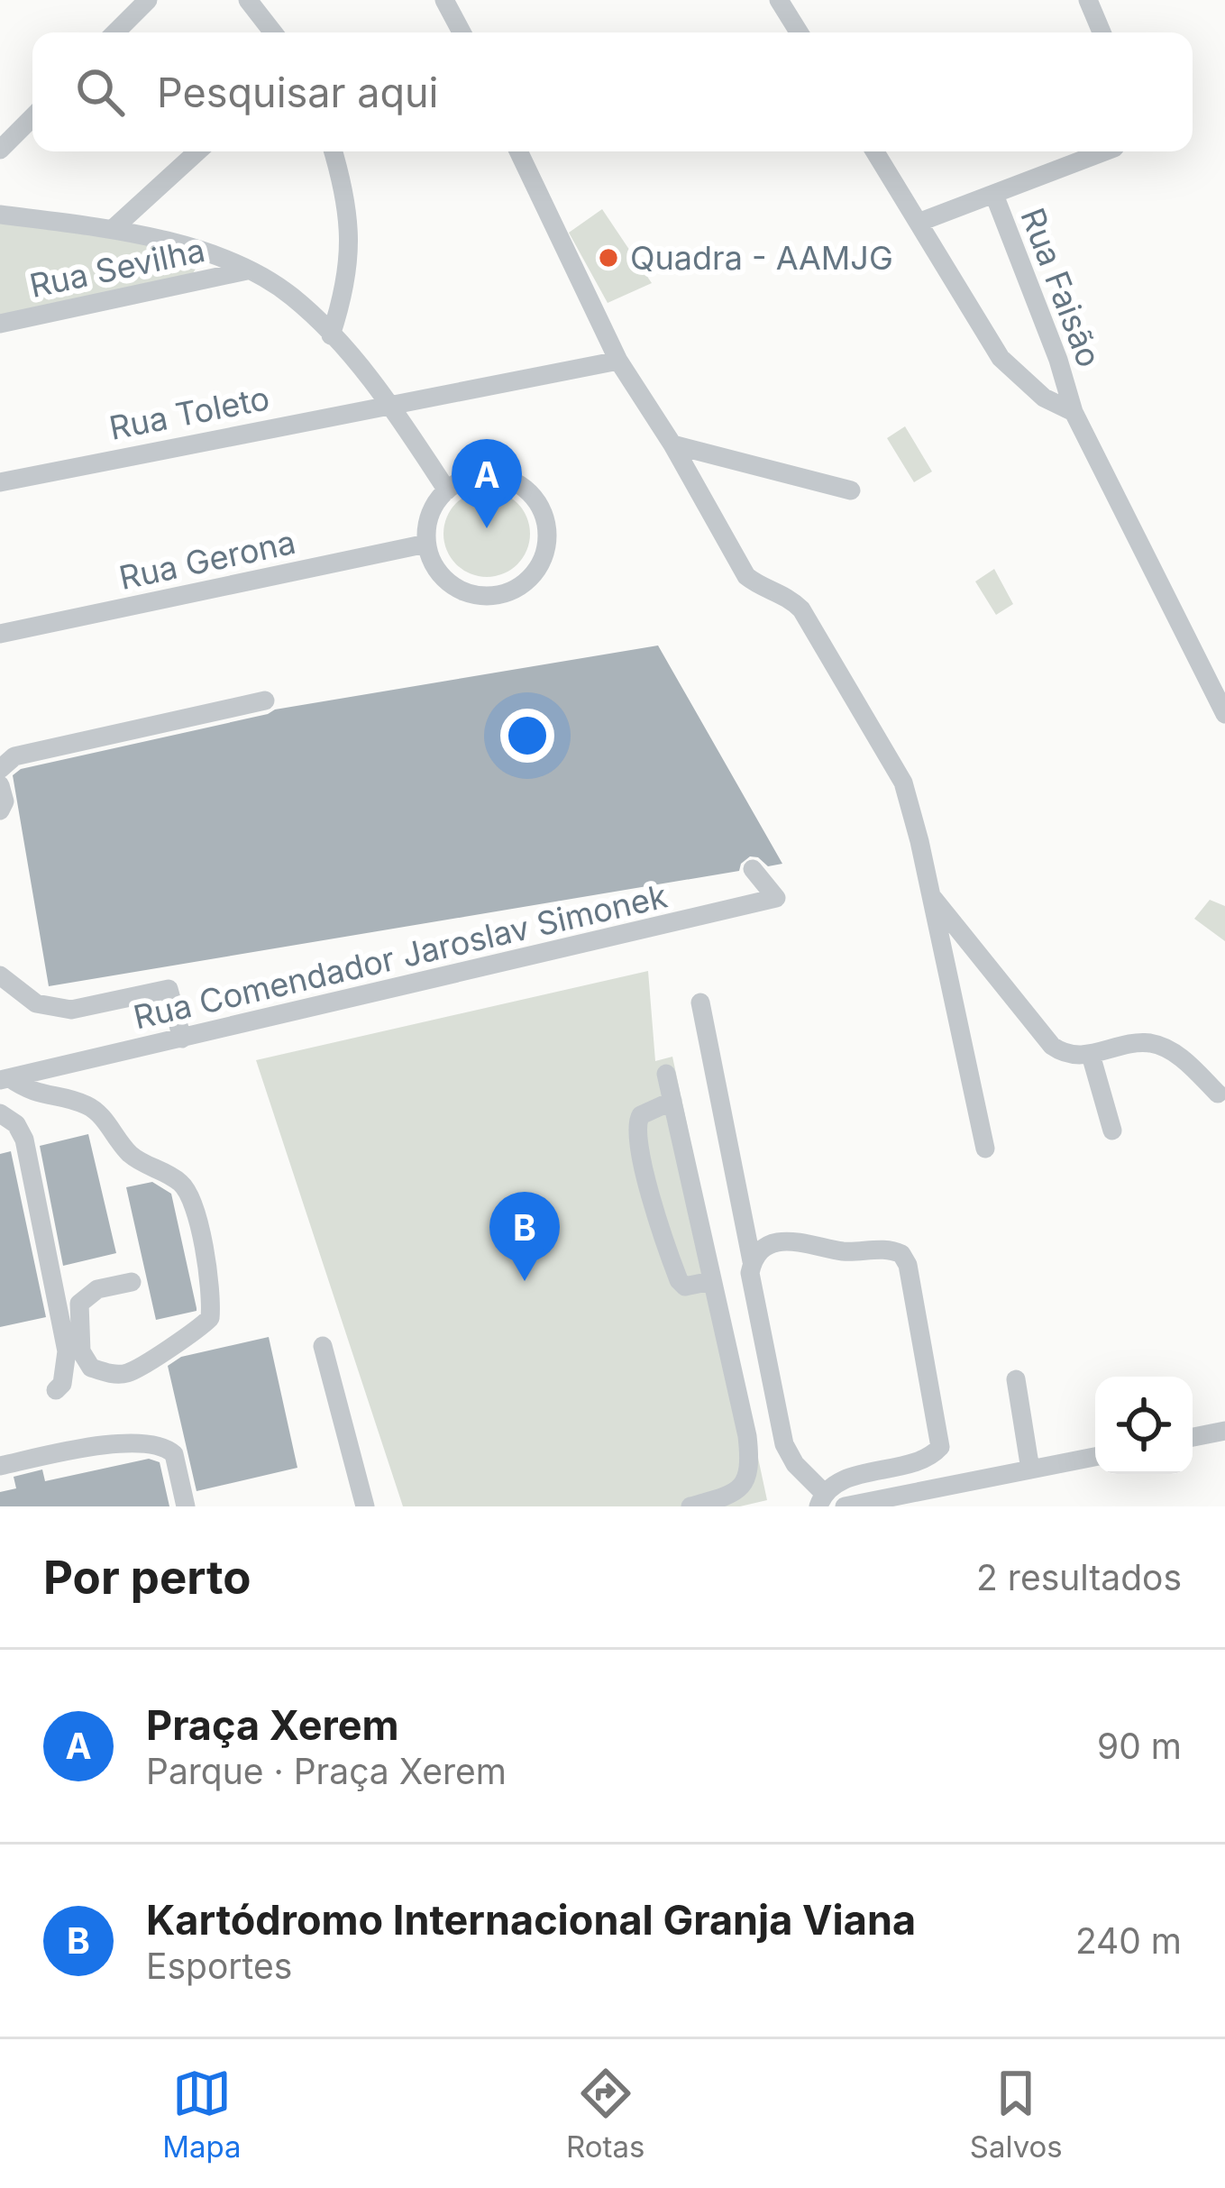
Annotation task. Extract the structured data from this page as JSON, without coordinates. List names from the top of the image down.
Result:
{
  "streets": {
    "street": [
      "Rua Sevilha",
      "Rua Faisão",
      "Rua Toleto",
      "Rua Gerona",
      "Rua Comendador Jaroslav Simonek"
    ]
  },
  "places": ["Quadra - AAMJG"],
  "page": {
    "search": "Pesquisar aqui",
    "pins": ["A", "B"],
    "heading": ["Por perto", "2 resultados"],
    "list": [
      {
        "mark": "A",
        "name": "Praça Xerem",
        "note": "Parque · Praça Xerem",
        "value": "90 m"
      },
      {
        "mark": "B",
        "name": "Kartódromo Internacional Granja Viana",
        "note": "Esportes",
        "value": "240 m"
      }
    ],
    "nav": ["Mapa", "Rotas", "Salvos"]
  }
}
